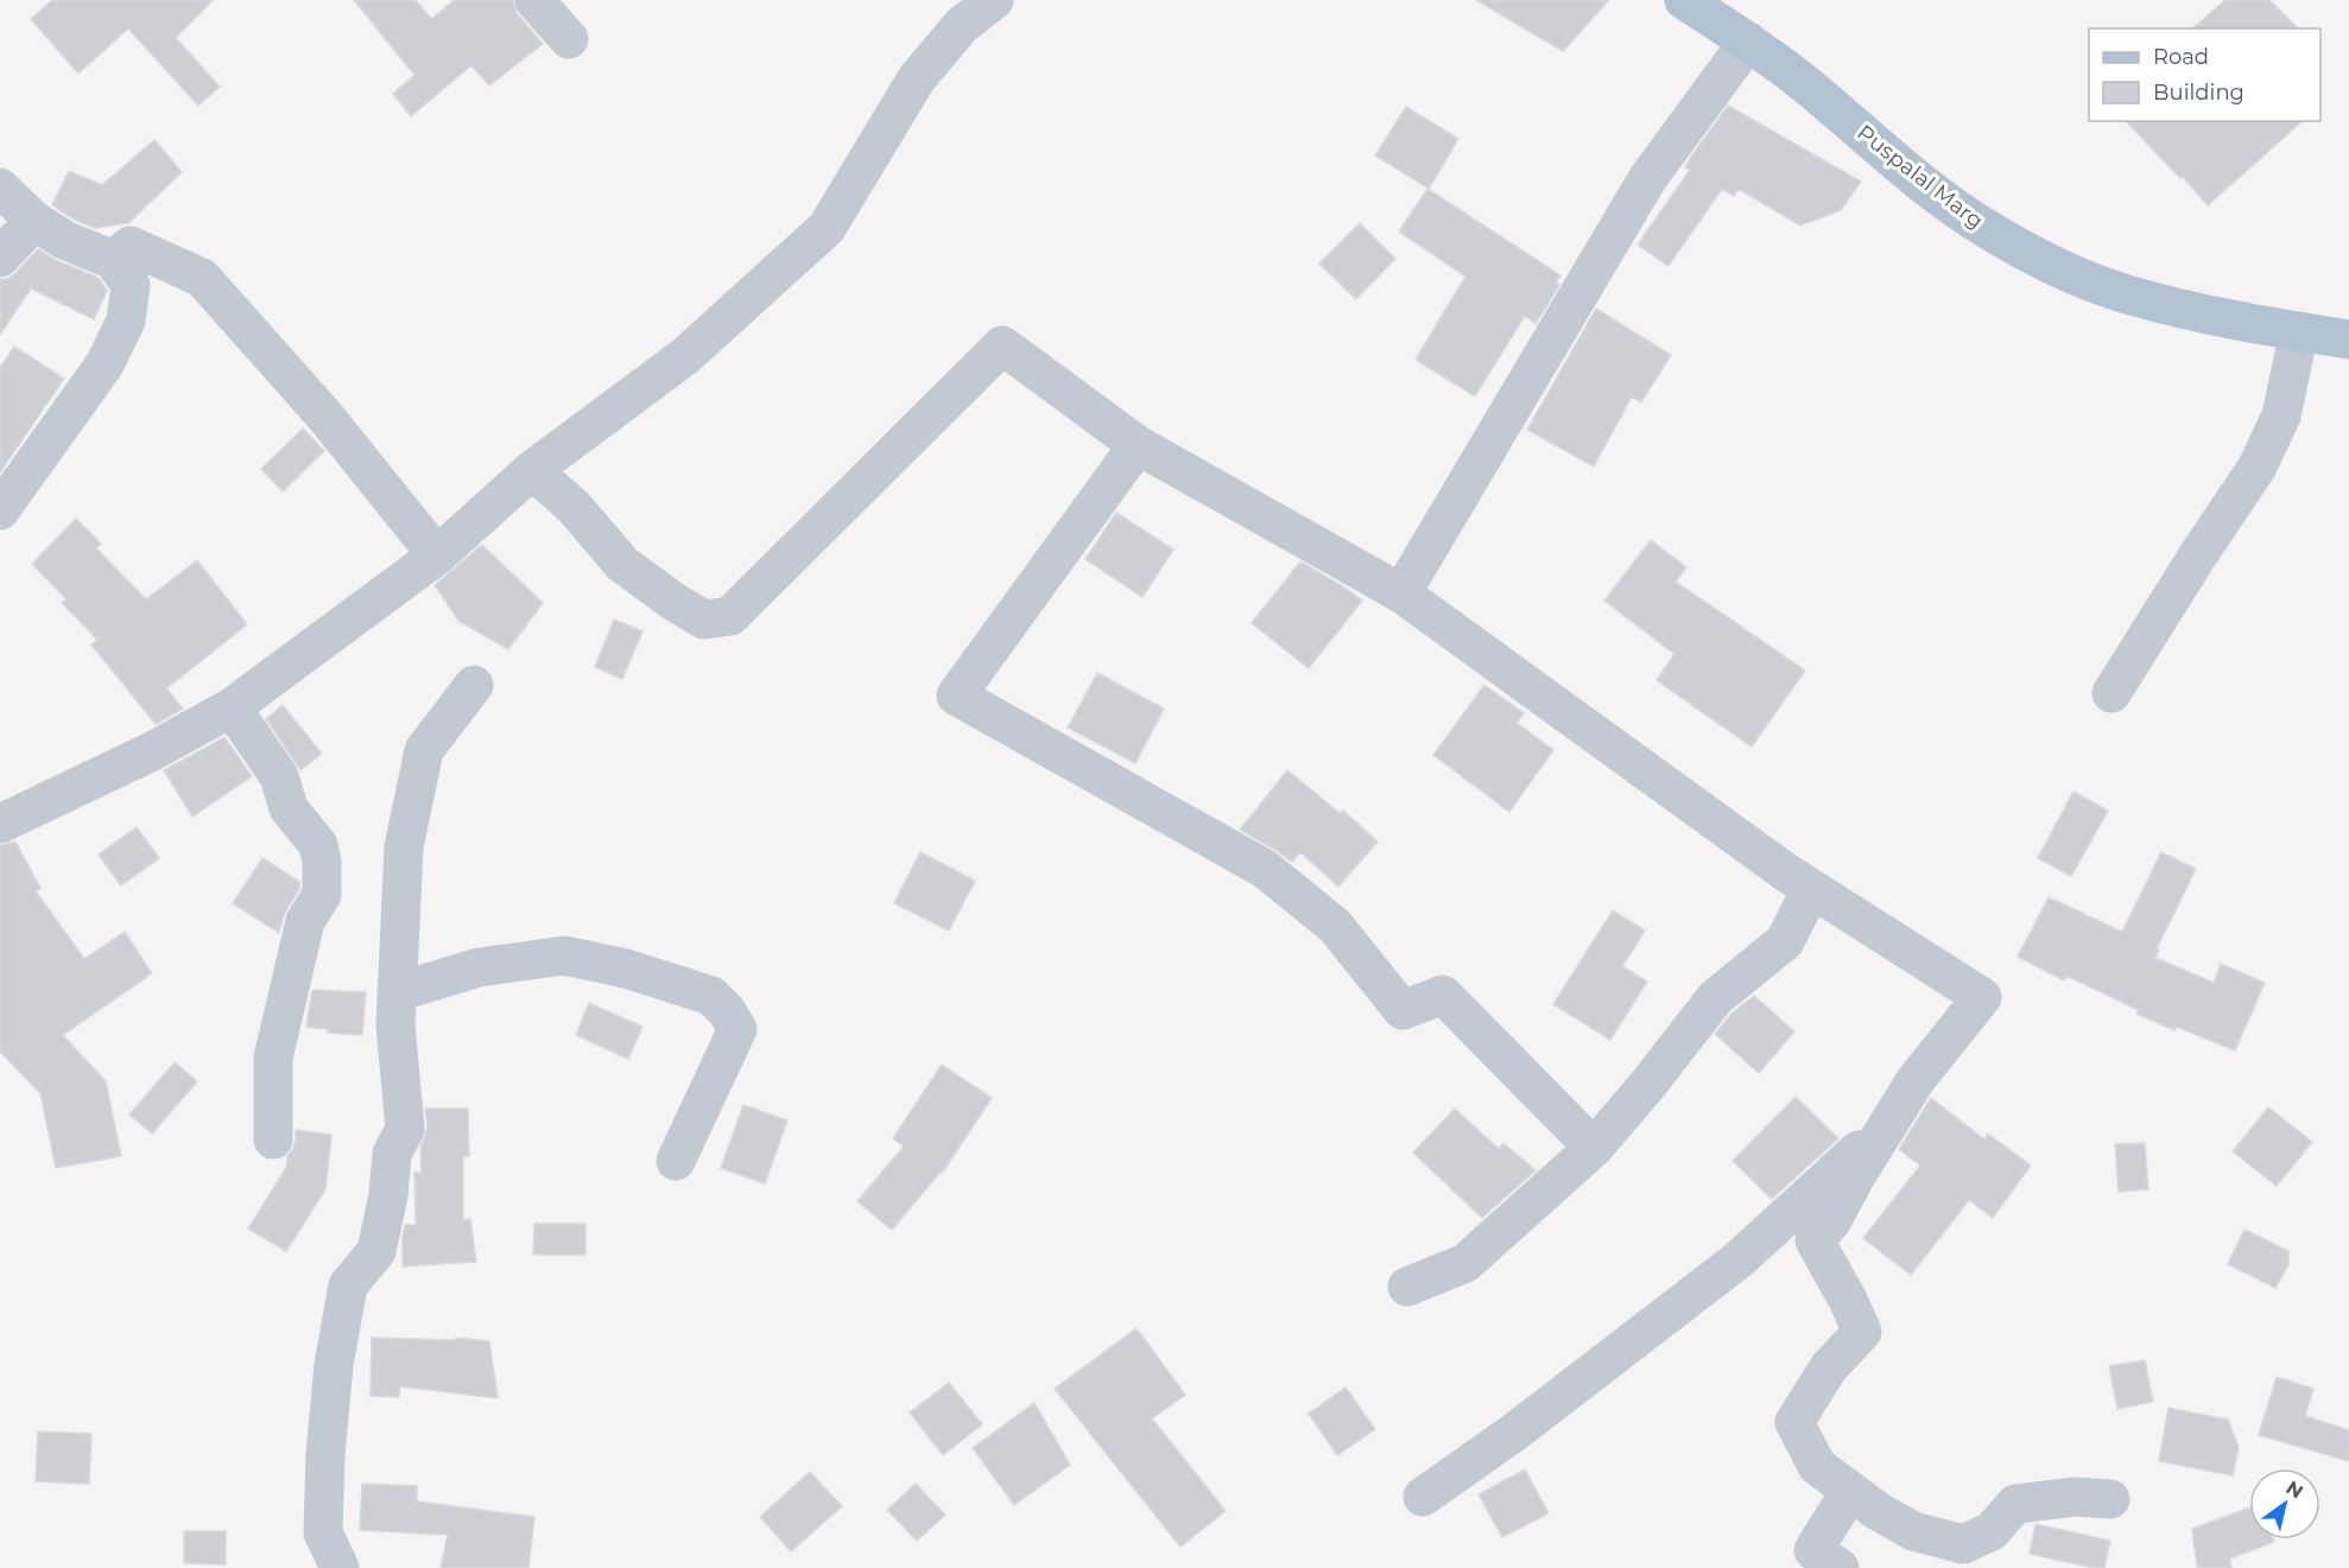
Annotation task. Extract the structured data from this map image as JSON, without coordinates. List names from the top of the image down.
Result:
{
  "streets": {
    "main road": ["Puspalal Marg"]
  },
  "legend": ["Road", "Building"],
  "north": "top right"
}
